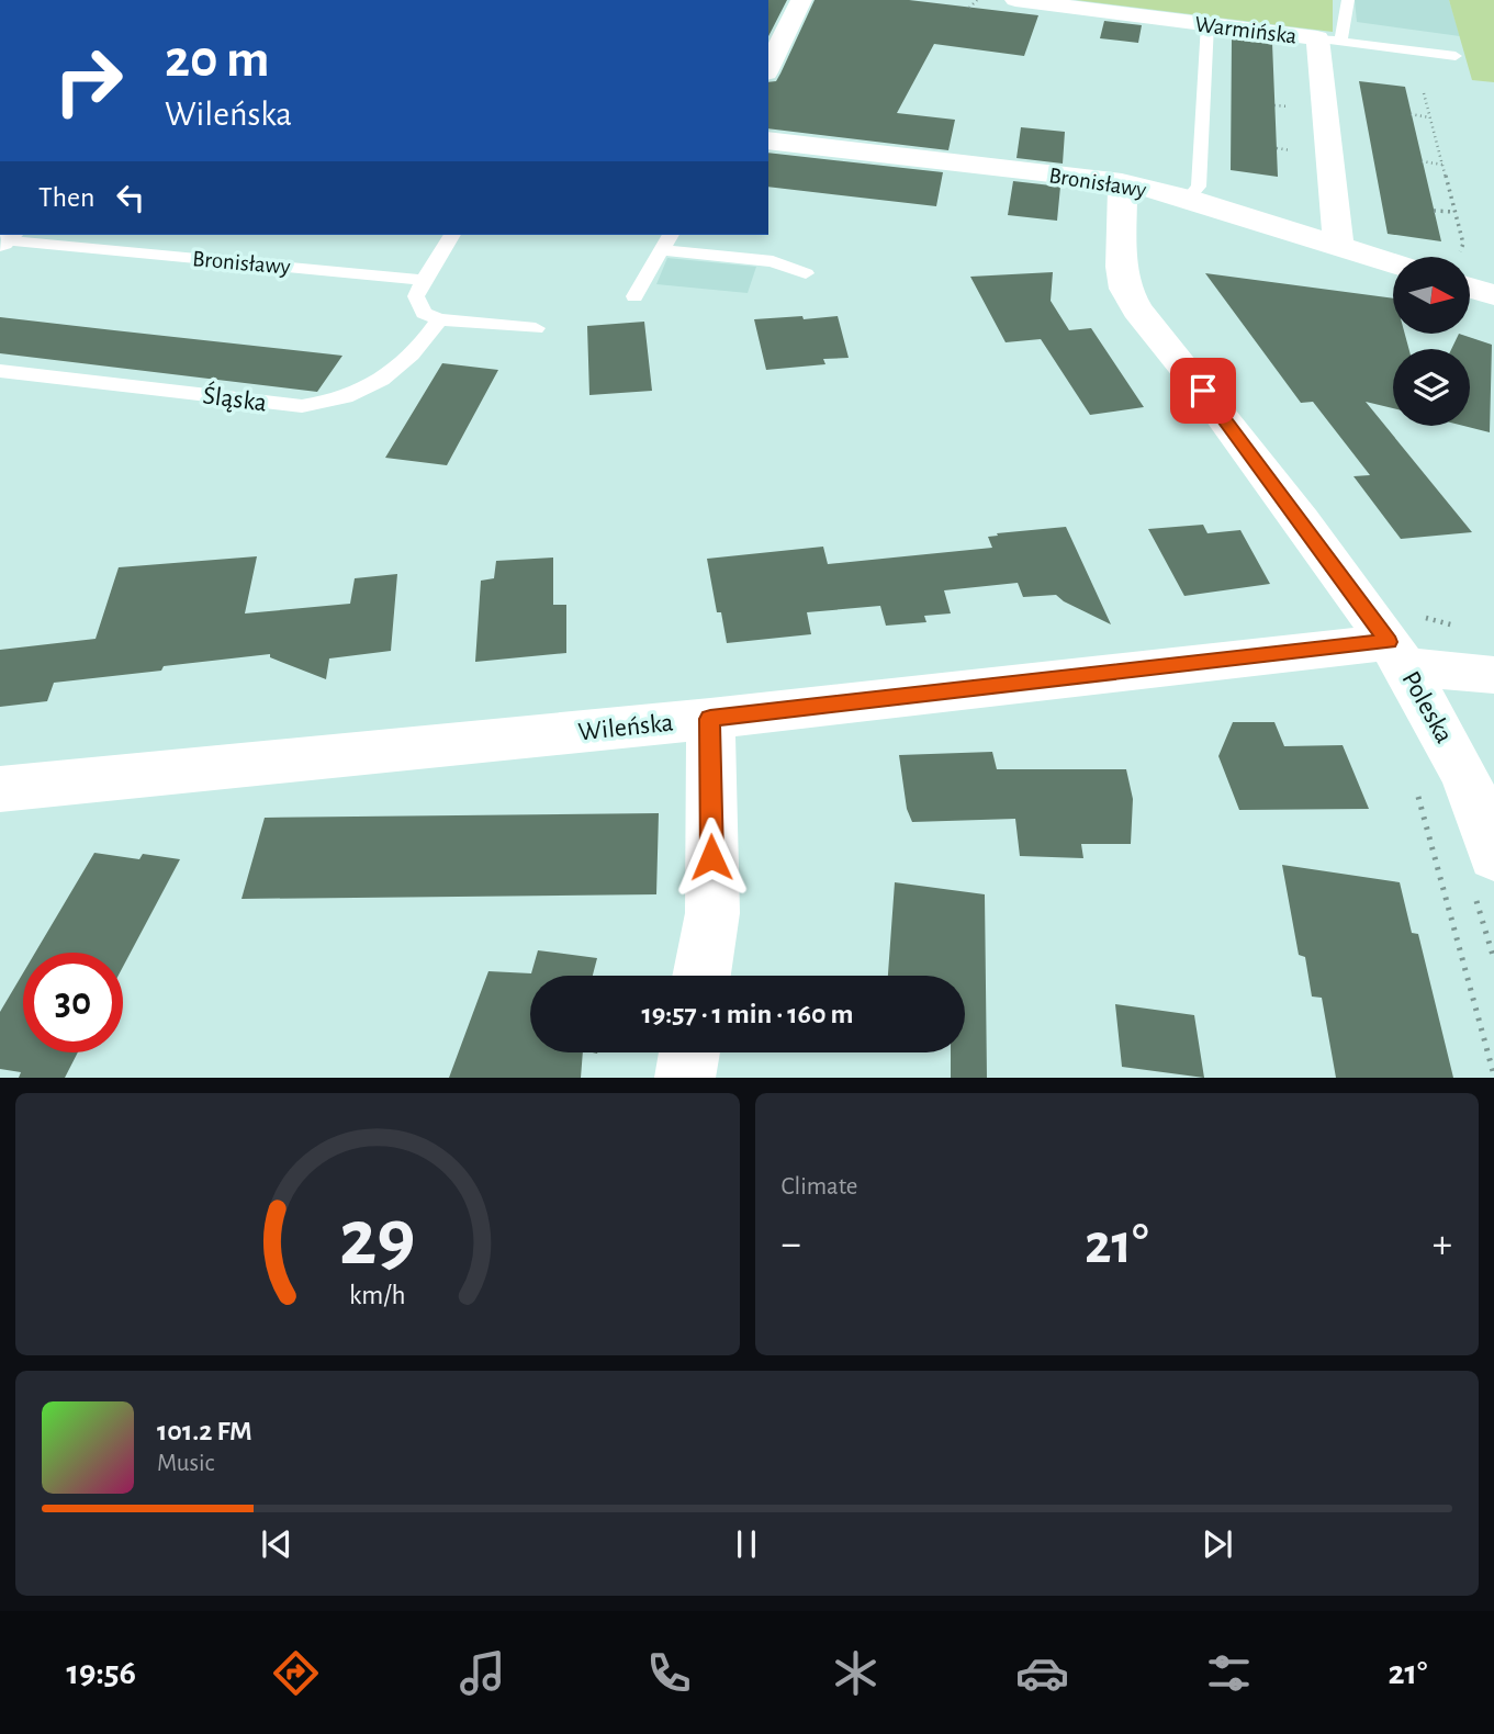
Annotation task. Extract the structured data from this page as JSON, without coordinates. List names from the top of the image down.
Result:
{
  "streets": {
    "street": [
      "Warmińska",
      "Bronisławy",
      "Poleska",
      "Wileńska"
    ],
    "lane": ["Śląska"]
  },
  "crossings": [
    ["Warmińska", "Bronisławy"],
    ["Bronisławy", "Poleska"],
    ["Poleska", "Wileńska"]
  ],
  "north": "right",
  "page": {
    "turn": ["20 m", "Wileńska"],
    "then": "Then",
    "limit": "30",
    "trip": "19:57 · 1 min · 160 m",
    "tile": "Climate",
    "heat": ["−", "21°", "+"],
    "song": ["101.2 FM", "Music"],
    "tabs": ["19:56", "21°"],
    "gauge": ["29", "km/h"]
  }
}
